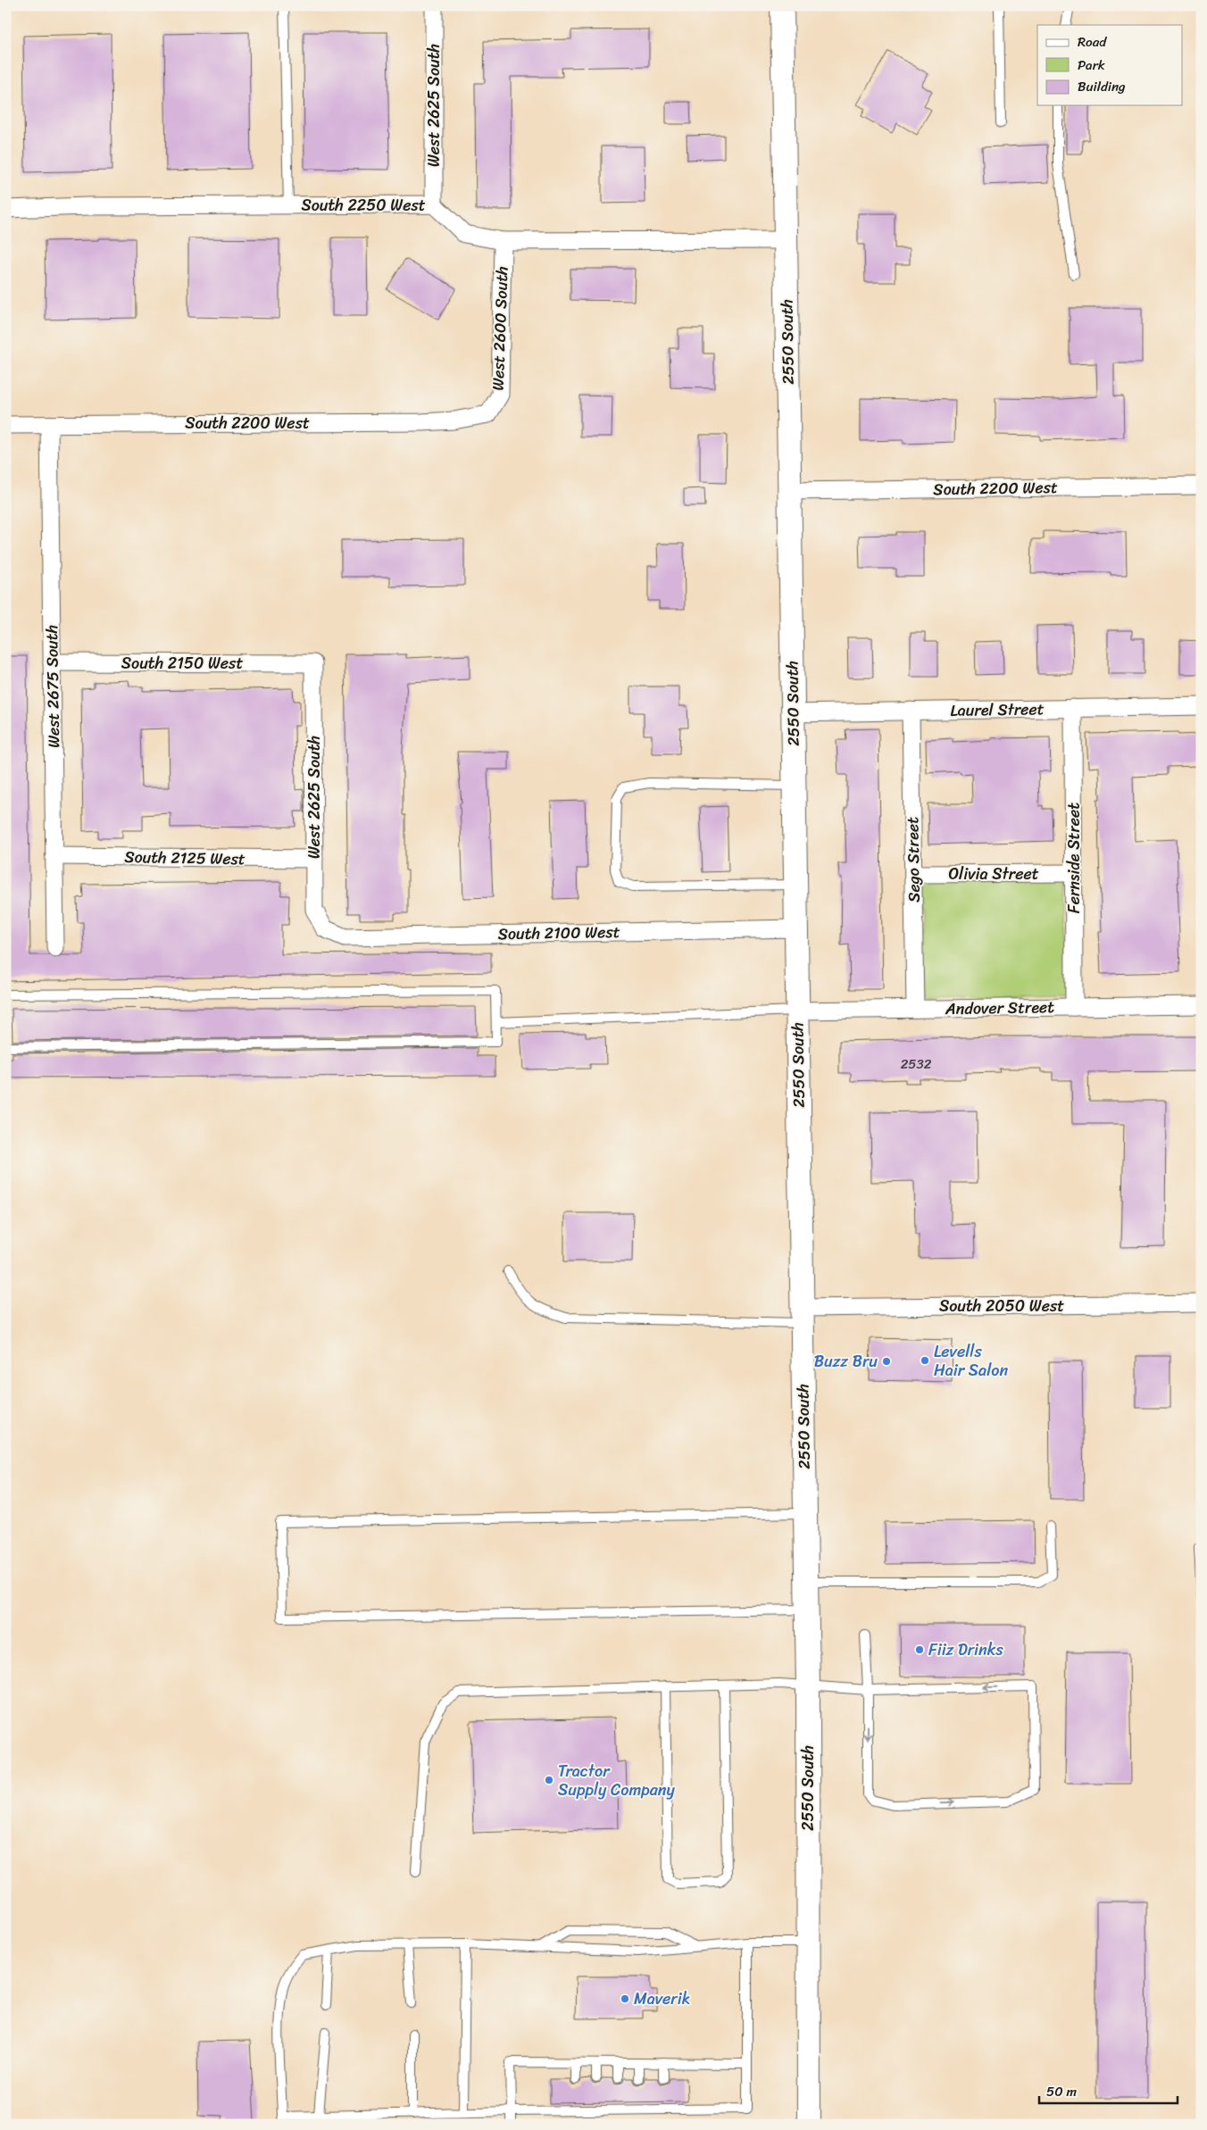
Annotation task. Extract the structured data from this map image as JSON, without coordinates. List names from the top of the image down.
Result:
{
  "streets": {
    "street": [
      "West 2625 South",
      "South 2250 West",
      "West 2600 South",
      "2550 South",
      "South 2200 West",
      "South 2150 West",
      "West 2675 South",
      "Laurel Street",
      "South 2125 West",
      "Fernside Street",
      "Sego Street",
      "Olivia Street",
      "South 2100 West",
      "Andover Street",
      "South 2050 West"
    ]
  },
  "crossings": [
    ["West 2625 South", "South 2250 West"],
    ["West 2625 South", "South 2150 West"],
    ["West 2625 South", "South 2125 West"],
    ["West 2625 South", "South 2100 West"],
    ["South 2250 West", "West 2600 South"],
    ["South 2250 West", "2550 South"],
    ["West 2600 South", "South 2200 West"],
    ["2550 South", "South 2200 West"],
    ["2550 South", "Laurel Street"],
    ["2550 South", "South 2100 West"],
    ["2550 South", "Andover Street"],
    ["2550 South", "South 2050 West"],
    ["South 2200 West", "West 2675 South"],
    ["South 2150 West", "West 2675 South"],
    ["West 2675 South", "South 2125 West"],
    ["Laurel Street", "Fernside Street"],
    ["Laurel Street", "Sego Street"],
    ["Fernside Street", "Olivia Street"],
    ["Fernside Street", "Andover Street"],
    ["Sego Street", "Olivia Street"],
    ["Sego Street", "Andover Street"]
  ],
  "places": [
    "Levells Hair Salon",
    "Buzz Bru",
    "Fiiz Drinks",
    "Tractor Supply Company",
    "Maverik"
  ],
  "house_numbers": ["2532"],
  "legend": ["Road", "Park", "Building"],
  "scale_bar": "50 m"
}
